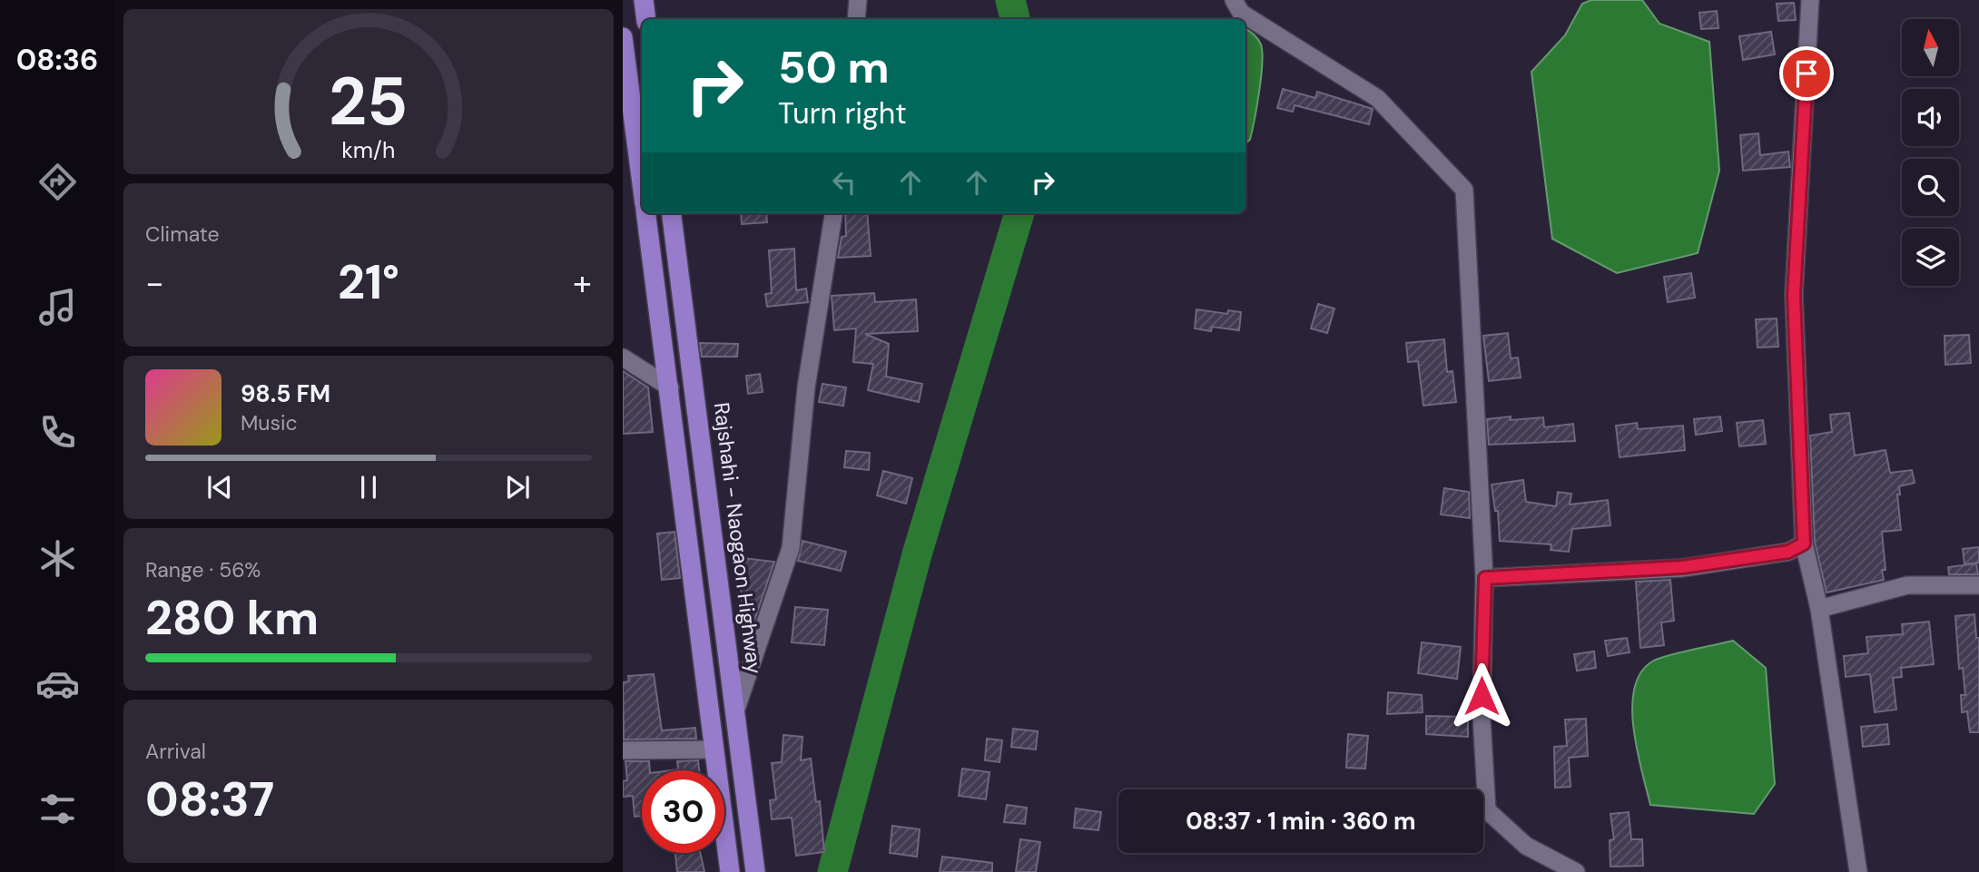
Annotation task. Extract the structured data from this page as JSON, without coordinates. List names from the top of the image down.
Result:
{
  "streets": {
    "main road": ["Rajshahi - Naogaon Highway"]
  },
  "north": "top",
  "page": {
    "tabs": "08:36",
    "turn": ["50 m", "Turn right"],
    "tile": [
      "Climate",
      ["Range · 56%", "280 km"],
      ["Arrival", "08:37"]
    ],
    "heat": ["−", "21°", "+"],
    "song": ["98.5 FM", "Music"],
    "limit": "30",
    "trip": "08:37 · 1 min · 360 m",
    "gauge": ["25", "km/h"]
  }
}
